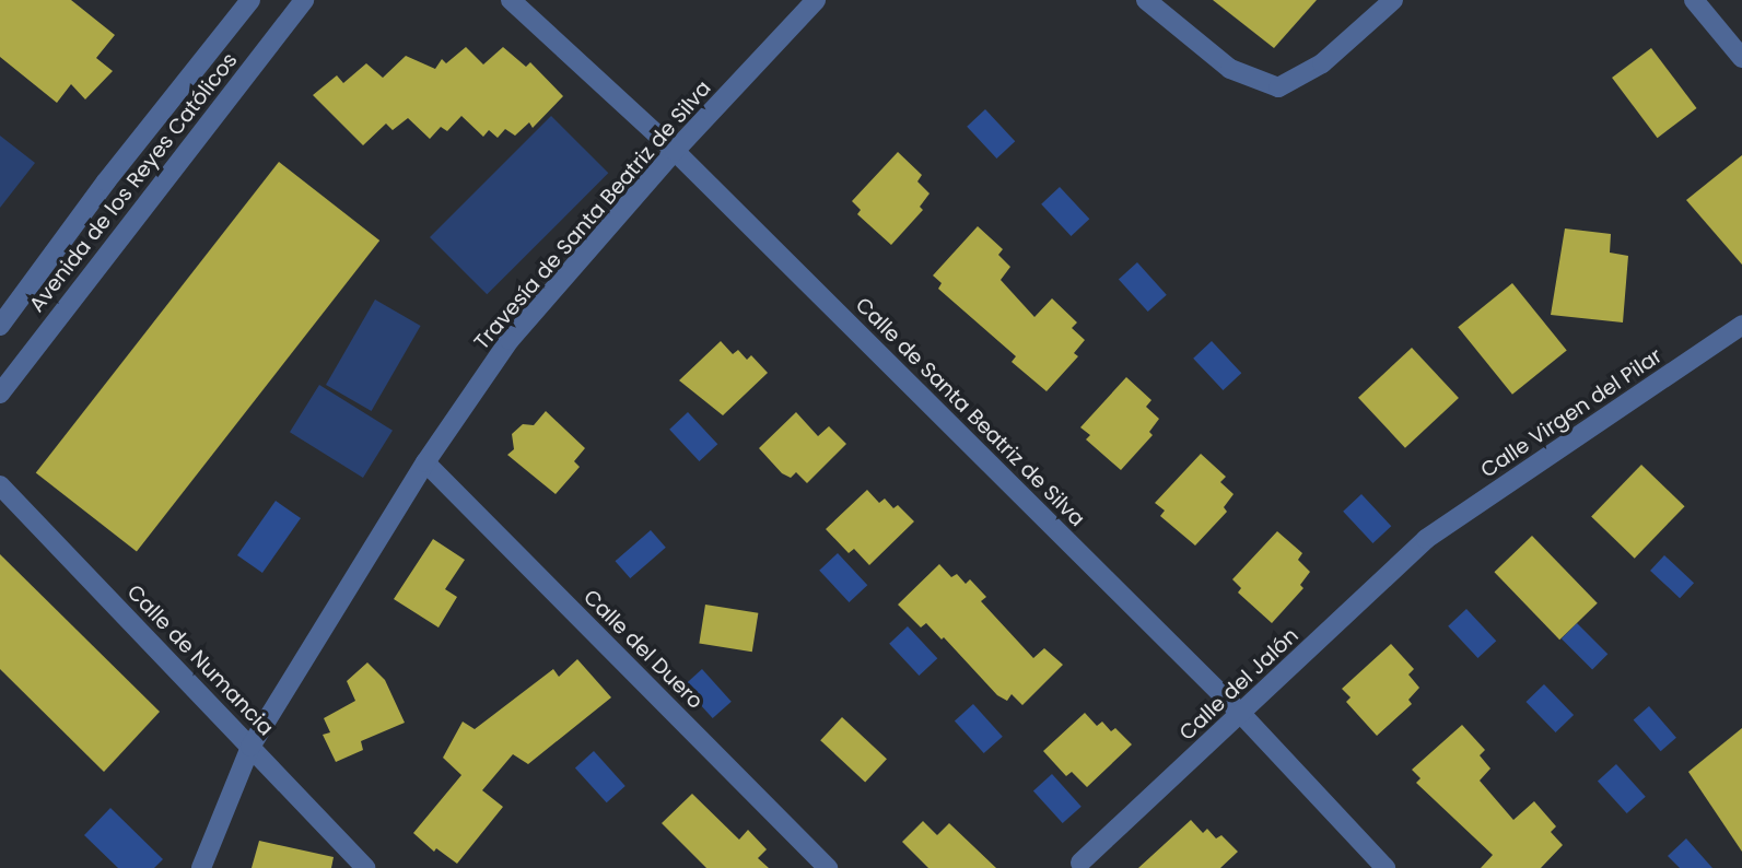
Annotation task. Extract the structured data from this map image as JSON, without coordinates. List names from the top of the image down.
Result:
{
  "streets": {
    "street": [
      "Avenida de los Reyes Católicos",
      "Travesía de Santa Beatriz de Silva",
      "Calle de Santa Beatriz de Silva",
      "Calle Virgen del Pilar",
      "Calle del Duero",
      "Calle de Numancia",
      "Calle del Jalón"
    ]
  },
  "crossings": [
    ["Travesía de Santa Beatriz de Silva", "Calle de Santa Beatriz de Silva"],
    ["Travesía de Santa Beatriz de Silva", "Calle del Duero"],
    ["Travesía de Santa Beatriz de Silva", "Calle de Numancia"],
    ["Calle de Santa Beatriz de Silva", "Calle del Jalón"],
    ["Calle Virgen del Pilar", "Calle del Jalón"]
  ]
}
